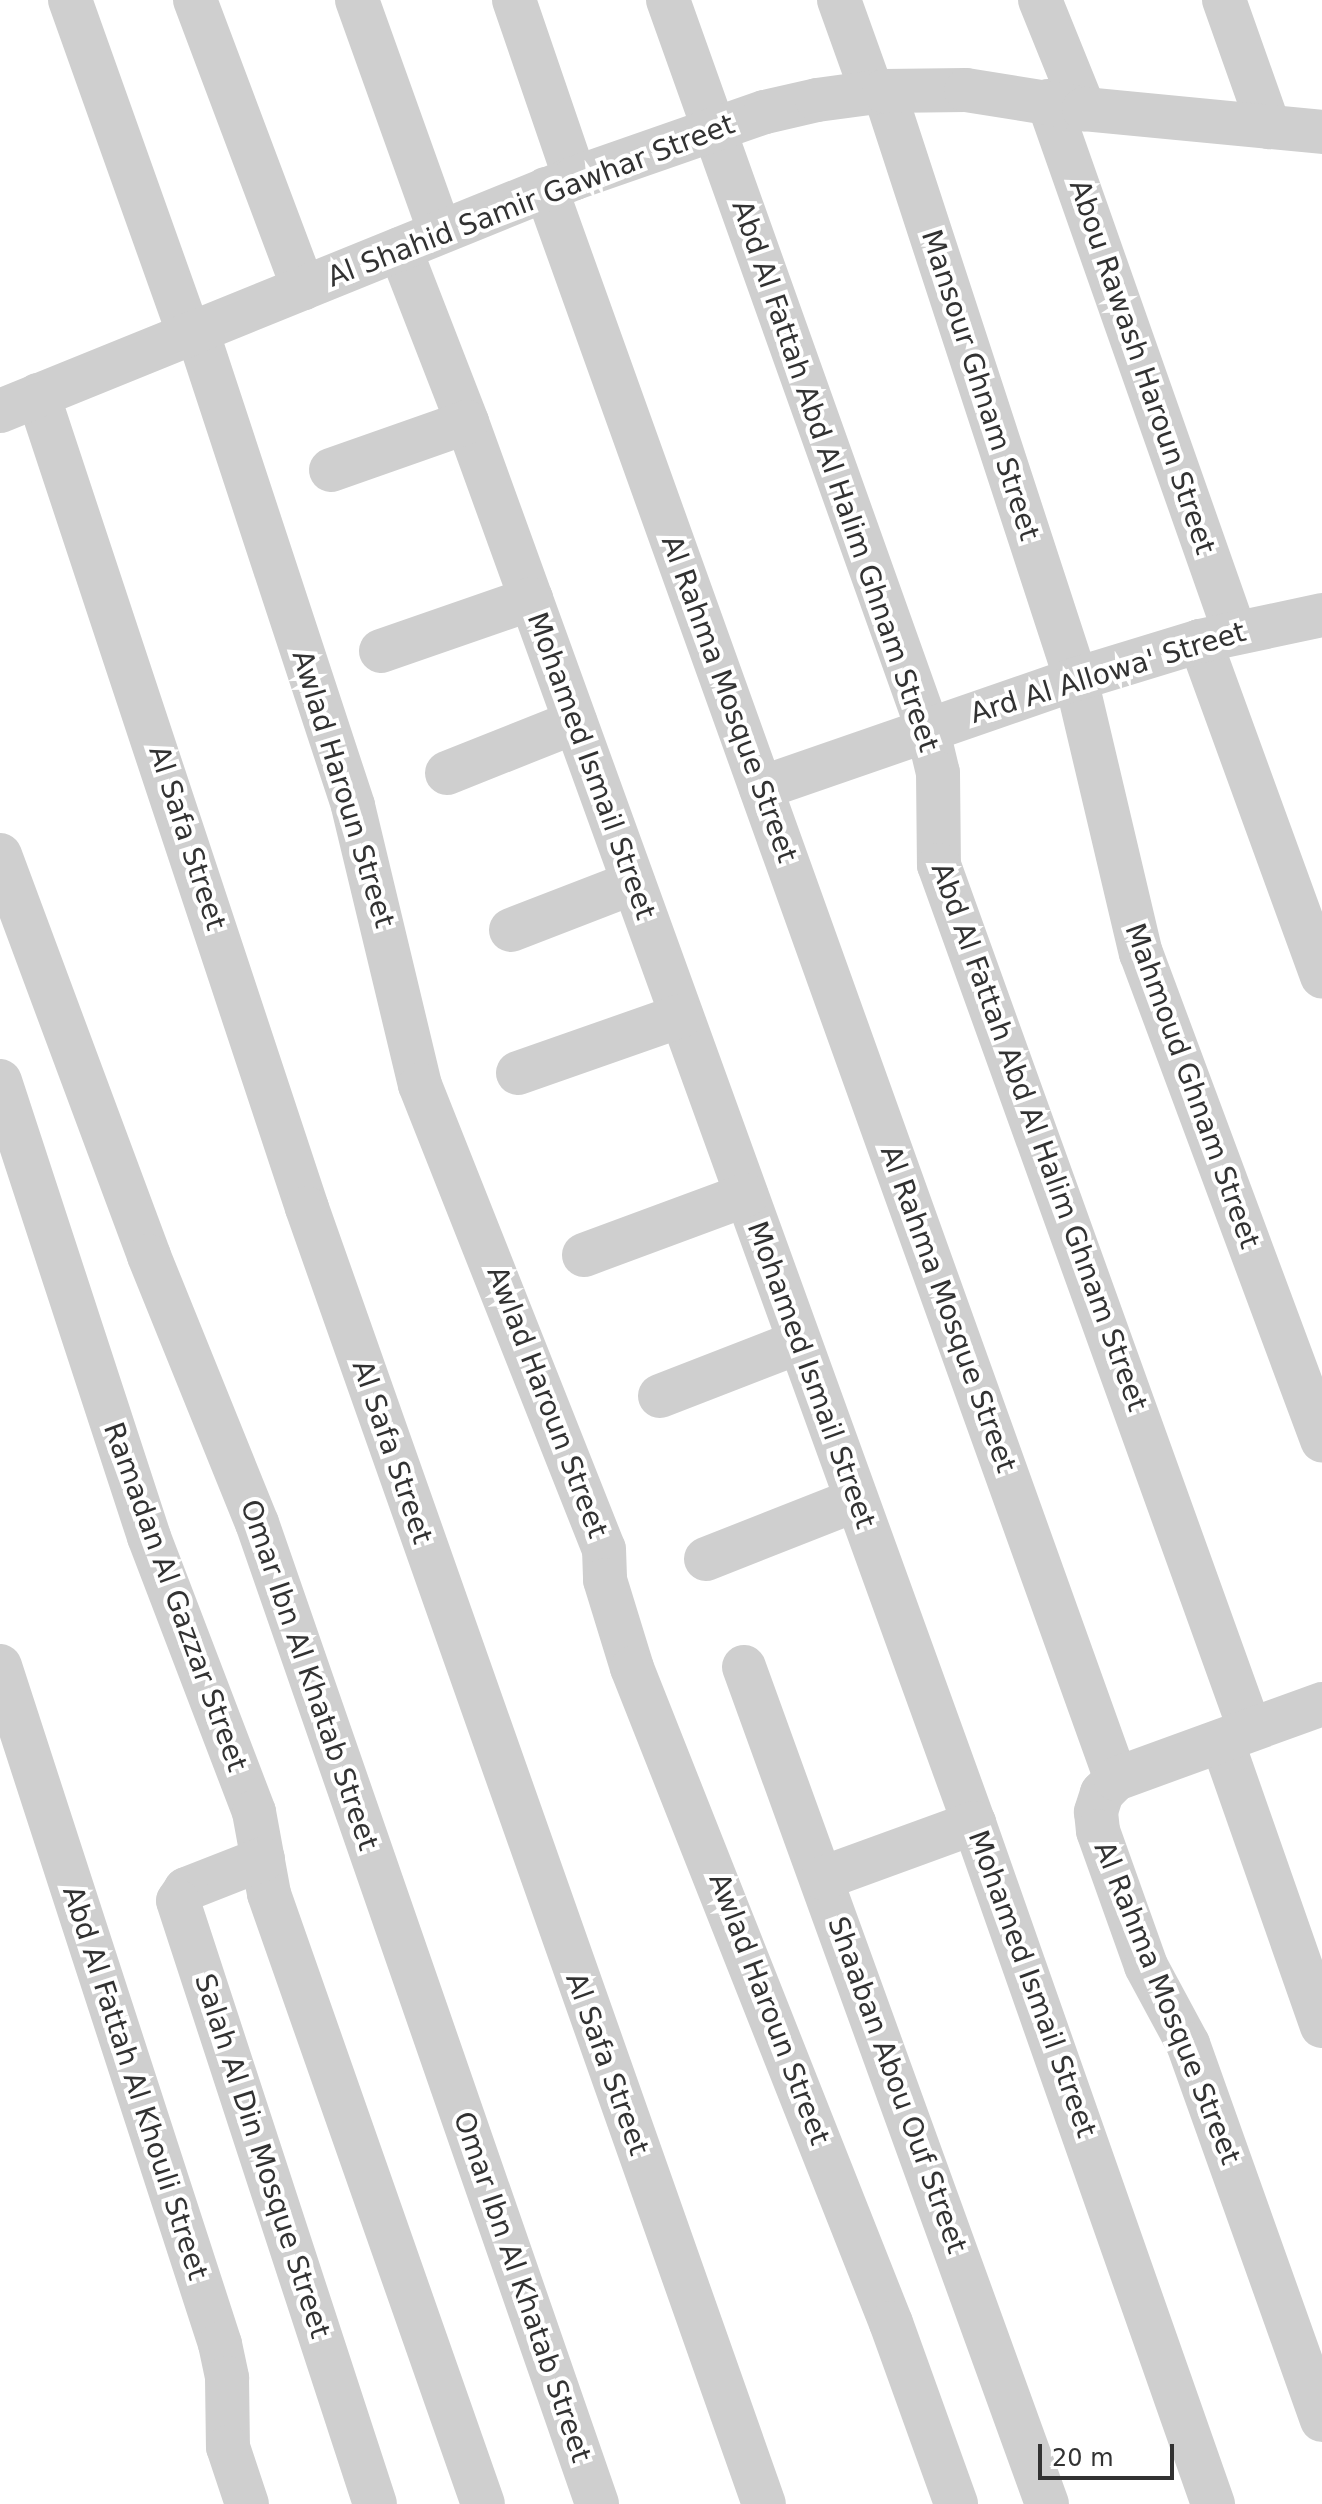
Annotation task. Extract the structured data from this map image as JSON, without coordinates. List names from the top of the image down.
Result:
{
  "streets": {
    "street": [
      "Al Shahid Samir Gawhar Street",
      "Abou Rawash Haroun Street",
      "Mansour Ghnam Street",
      "Abd Al Fattah Abd Al Halim Ghnam Street",
      "Ard Al Allowa' Street",
      "Al Rahma Mosque Street",
      "Mohamed Ismail Street",
      "Awlad Haroun Street",
      "Al Safa Street",
      "Mahmoud Ghnam Street",
      "Ramadan Al Gazzar Street",
      "Omar Ibn Al Khatab Street",
      "Abd Al Fattah Al Khouli Street",
      "Shaaban Abou Ouf Street",
      "Salah Al Din Mosque Street"
    ]
  },
  "crossings": [
    ["Al Shahid Samir Gawhar Street", "Abou Rawash Haroun Street"],
    ["Al Shahid Samir Gawhar Street", "Mansour Ghnam Street"],
    ["Al Shahid Samir Gawhar Street", "Abd Al Fattah Abd Al Halim Ghnam Street"],
    ["Al Shahid Samir Gawhar Street", "Al Rahma Mosque Street"],
    ["Al Shahid Samir Gawhar Street", "Mohamed Ismail Street"],
    ["Al Shahid Samir Gawhar Street", "Awlad Haroun Street"],
    ["Al Shahid Samir Gawhar Street", "Al Safa Street"],
    ["Abou Rawash Haroun Street", "Ard Al Allowa' Street"],
    ["Mansour Ghnam Street", "Ard Al Allowa' Street"],
    ["Mansour Ghnam Street", "Mahmoud Ghnam Street"],
    ["Abd Al Fattah Abd Al Halim Ghnam Street", "Ard Al Allowa' Street"],
    ["Ard Al Allowa' Street", "Al Rahma Mosque Street"],
    ["Ard Al Allowa' Street", "Mahmoud Ghnam Street"],
    ["Ramadan Al Gazzar Street", "Salah Al Din Mosque Street"]
  ],
  "scale_bar": "20 m"
}
